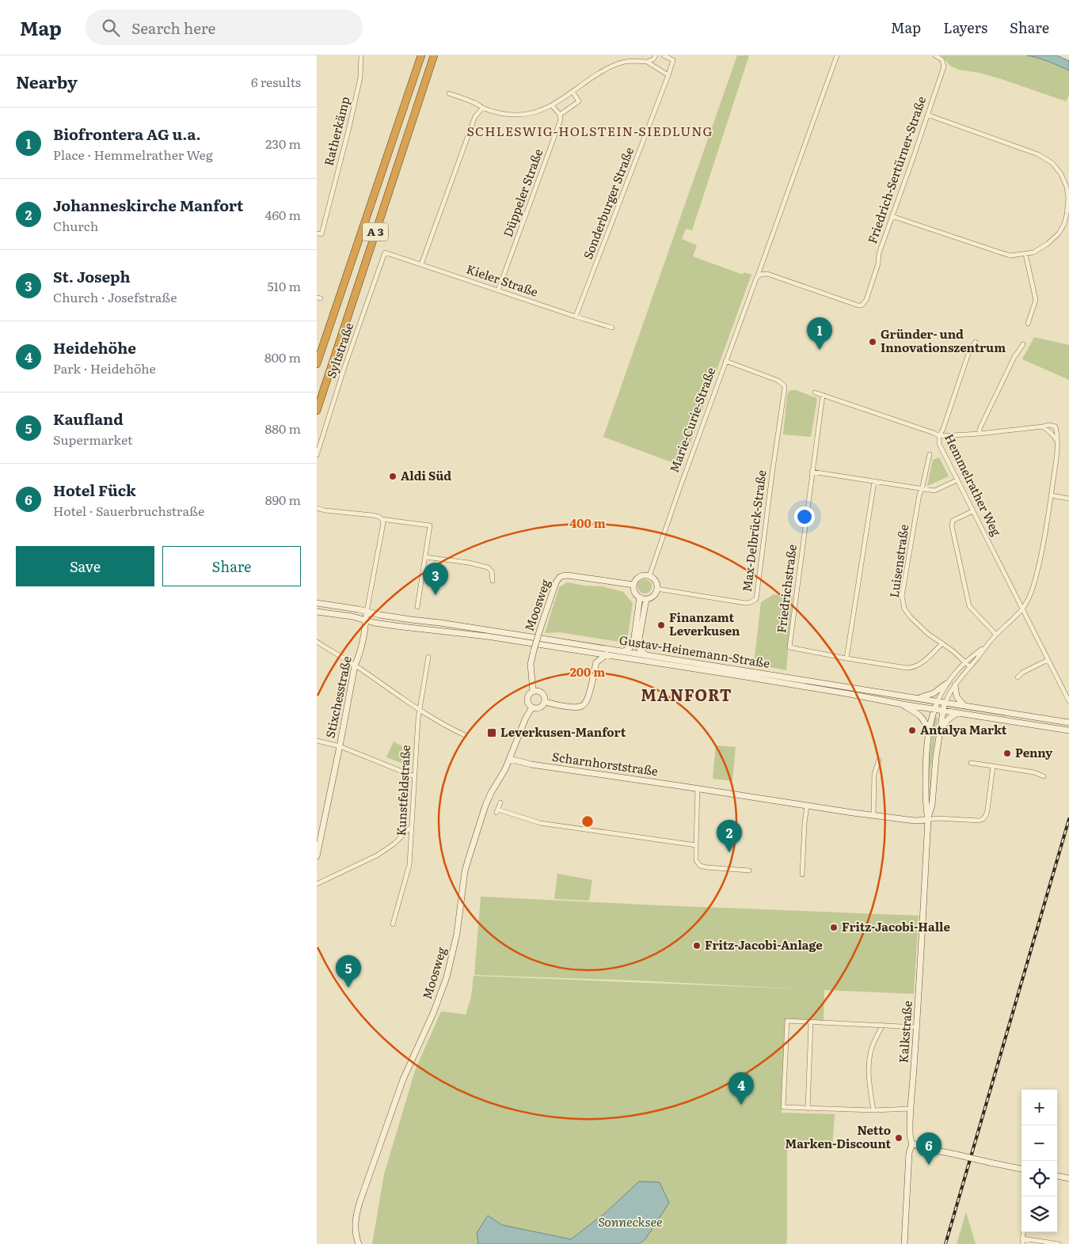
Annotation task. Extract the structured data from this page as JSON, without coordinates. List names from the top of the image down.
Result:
{
  "streets": {
    "highway": ["A 3"],
    "street": [
      "Ratherkämp",
      "Friedrich-Sertürner-Straße",
      "Düppeler Straße",
      "Sonderburger Straße",
      "Kieler Straße",
      "Syltstraße",
      "Marie-Curie-Straße",
      "Hemmelrather Weg",
      "Max-Delbrück-Straße",
      "Luisenstraße",
      "Friedrichstraße",
      "Moosweg",
      "Gustav-Heinemann-Straße",
      "Stixchesstraße",
      "Scharnhorststraße",
      "Kunstfeldstraße",
      "Kalkstraße"
    ]
  },
  "crossings": [
    ["Friedrich-Sertürner-Straße", "Marie-Curie-Straße"],
    ["Düppeler Straße", "Kieler Straße"],
    ["Sonderburger Straße", "Kieler Straße"],
    ["Kieler Straße", "Syltstraße"],
    ["Marie-Curie-Straße", "Max-Delbrück-Straße"],
    ["Marie-Curie-Straße", "Moosweg"],
    ["Hemmelrather Weg", "Friedrichstraße"],
    ["Max-Delbrück-Straße", "Moosweg"],
    ["Luisenstraße", "Friedrichstraße"],
    ["Moosweg", "Scharnhorststraße"],
    ["Gustav-Heinemann-Straße", "Stixchesstraße"],
    ["Gustav-Heinemann-Straße", "Kalkstraße"],
    ["Scharnhorststraße", "Kalkstraße"]
  ],
  "districts": ["SCHLESWIG-HOLSTEIN-SIEDLUNG", "MANFORT"],
  "water": ["Sonnecksee"],
  "places": {
    "other": [
      "Gründer- und Innovationszentrum",
      "Aldi Süd",
      "Finanzamt Leverkusen",
      "Antalya Markt",
      "Penny",
      "Fritz-Jacobi-Halle",
      "Fritz-Jacobi-Anlage",
      "Netto Marken-Discount"
    ],
    "transit": ["Leverkusen-Manfort"]
  },
  "page": {
    "header": "Map",
    "search": "Search here",
    "nav": ["Map", "Layers", "Share"],
    "heading": ["Nearby", "6 results"],
    "list": [
      {
        "mark": "1",
        "name": "Biofrontera AG u.a.",
        "note": "Place · Hemmelrather Weg",
        "value": "230 m"
      },
      {
        "mark": "2",
        "name": "Johanneskirche Manfort",
        "note": "Church",
        "value": "460 m"
      },
      {
        "mark": "3",
        "name": "St. Joseph",
        "note": "Church · Josefstraße",
        "value": "510 m"
      },
      {
        "mark": "4",
        "name": "Heidehöhe",
        "note": "Park · Heidehöhe",
        "value": "800 m"
      },
      {
        "mark": "5",
        "name": "Kaufland",
        "note": "Supermarket",
        "value": "880 m"
      },
      {
        "mark": "6",
        "name": "Hotel Fück",
        "note": "Hotel · Sauerbruchstraße",
        "value": "890 m"
      }
    ],
    "pins": [
      "1",
      "3",
      "2",
      "5",
      "4",
      "6"
    ],
    "buttons": ["Save", "Share"],
    "map_buttons": ["+", "−"]
  },
  "rings": ["400 m", "200 m"]
}
